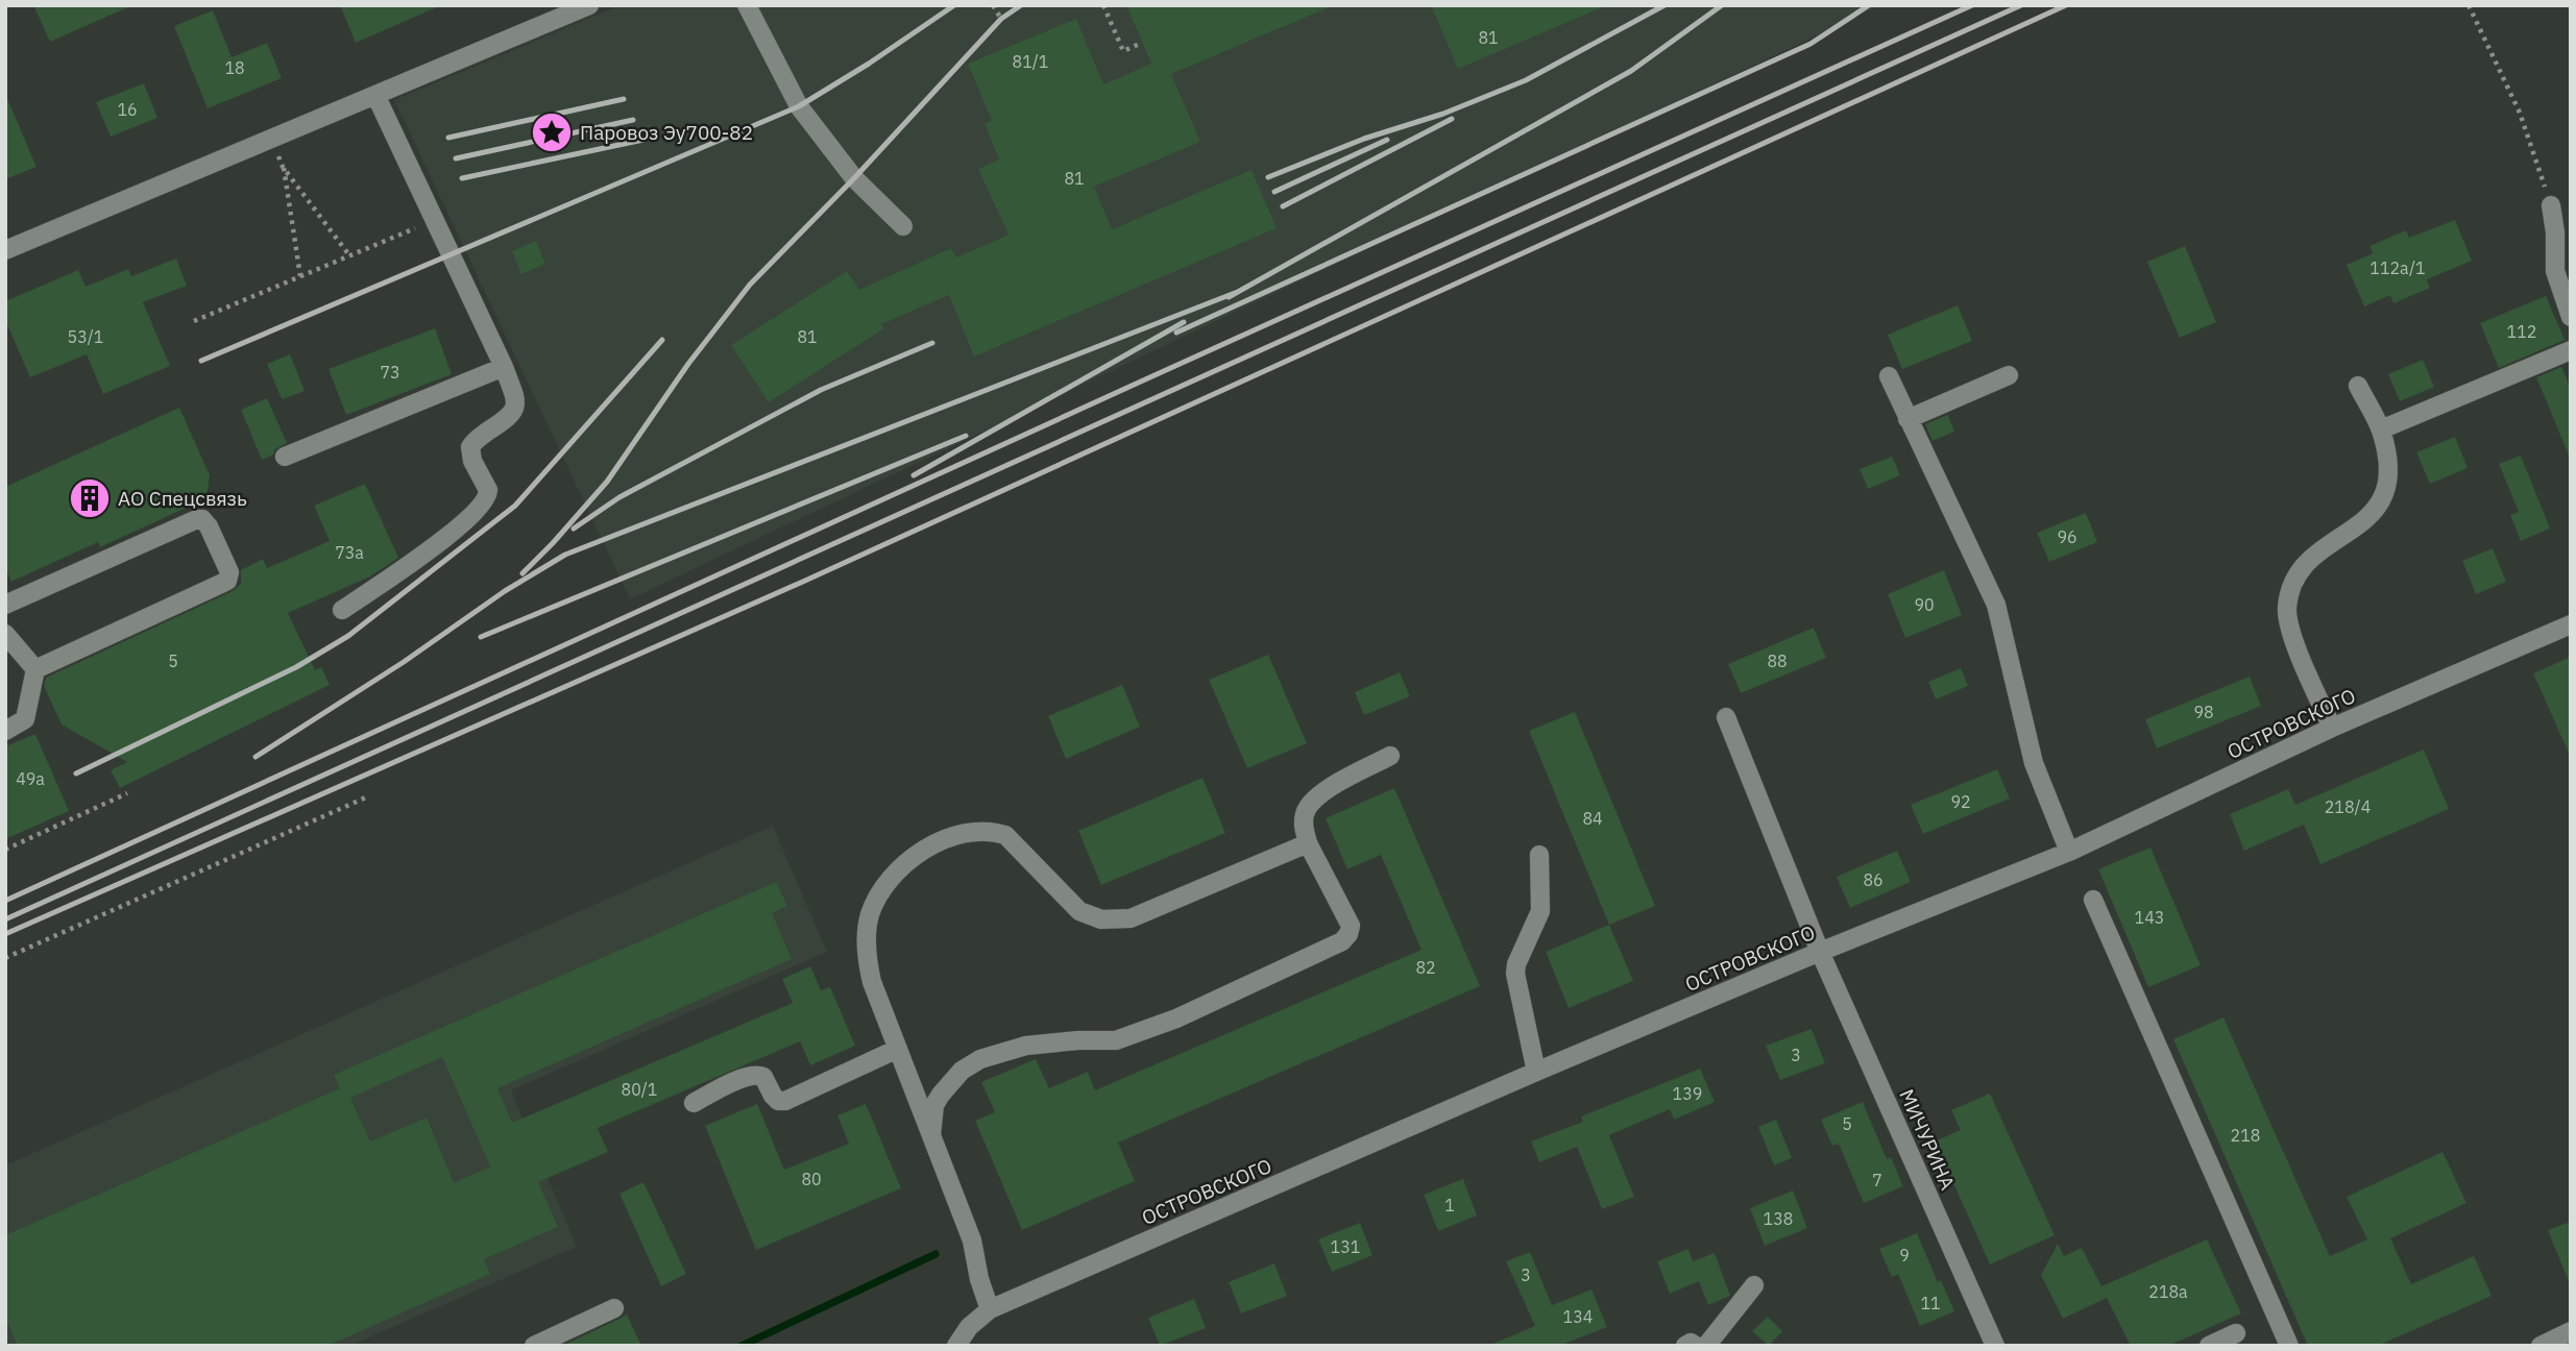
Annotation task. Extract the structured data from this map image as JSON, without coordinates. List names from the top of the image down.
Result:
{
  "streets": {
    "street": ["ОСТРОВСКОГО", "МИЧУРИНА"]
  },
  "crossings": [
    ["ОСТРОВСКОГО", "МИЧУРИНА"]
  ],
  "places": {
    "place": ["Паровоз Эу700-82"],
    "building": ["АО Спецсвязь"]
  },
  "house_numbers": [
    "81",
    "81/1",
    "18",
    "16",
    "81",
    "112а/1",
    "112",
    "53/1",
    "81",
    "73",
    "96",
    "73а",
    "90",
    "5",
    "88",
    "98",
    "49а",
    "92",
    "218/4",
    "84",
    "86",
    "143",
    "82",
    "3",
    "80/1",
    "139",
    "5",
    "218",
    "80",
    "7",
    "1",
    "138",
    "131",
    "9",
    "3",
    "218а",
    "11",
    "134"
  ]
}
